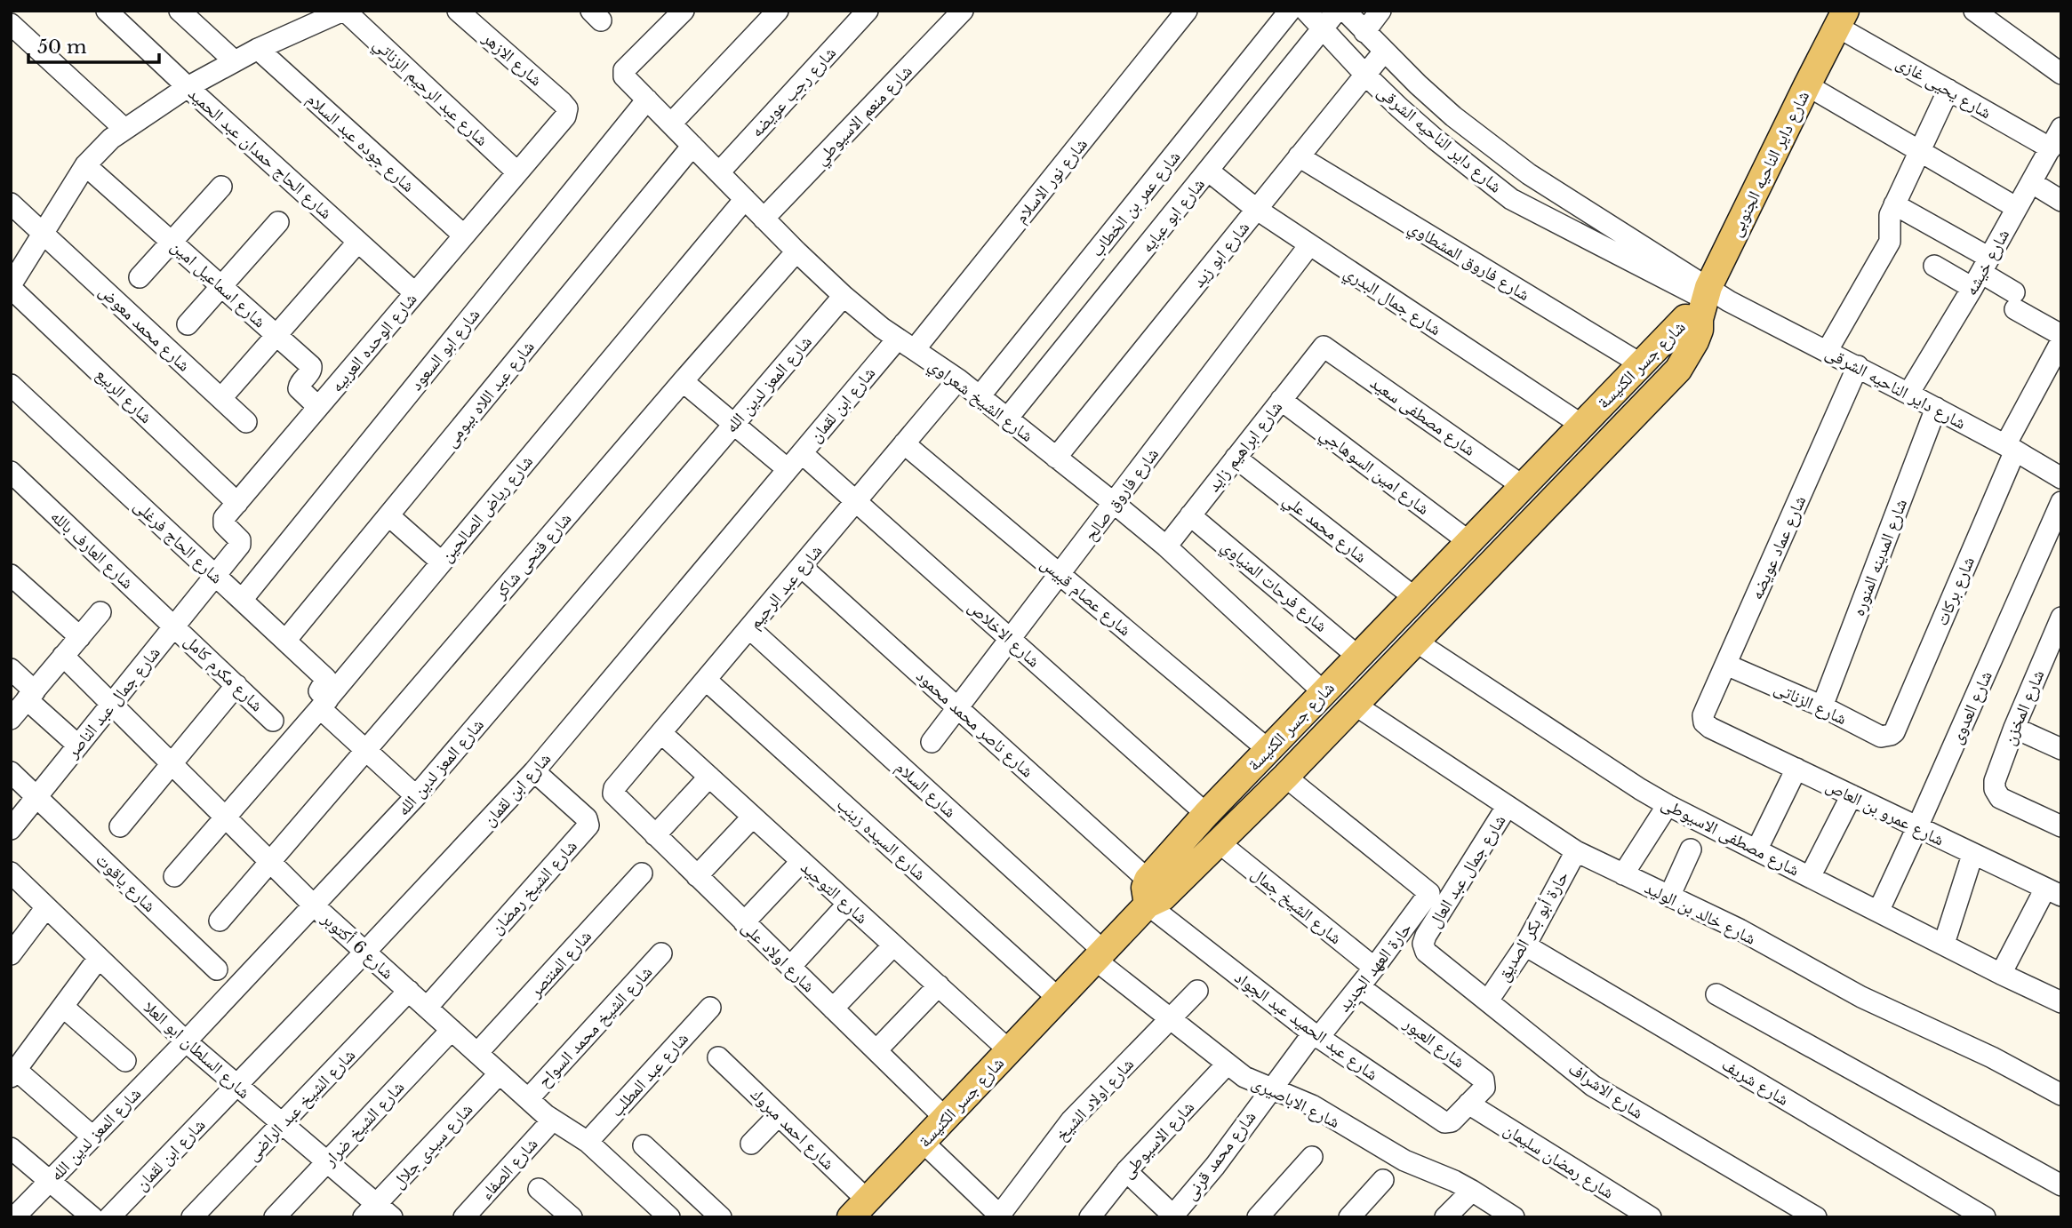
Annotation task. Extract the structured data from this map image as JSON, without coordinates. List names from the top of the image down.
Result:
{
  "streets": {
    "main road": ["شارع داير الناحيه الجنوبى", "شارع جسر الكنيسة"],
    "street": [
      "شارع الازهر",
      "شارع يحيى غازى",
      "شارع عبد الرحيم الزناتي",
      "شارع رجب عويضه",
      "شارع منعم الاسيوطي",
      "شارع داير الناحيه الشرقى",
      "شارع جوده عبد السلام",
      "شارع الحاج حمدان عبد الحميد",
      "شارع نور الاسلام",
      "شارع عمر بن الخطاب",
      "شارع ابو عبايه",
      "شارع ابو زيد",
      "شارع فاروق المشطاوي",
      "شارع خيشه",
      "شارع اسماعيل امين",
      "شارع جمال البدري",
      "شارع محمد معوض",
      "شارع الوحده العربيه",
      "شارع ابو السعود",
      "شارع المعز لدين الله",
      "شارع عبد اللاه بيومى",
      "شارع الربيع",
      "شارع الشيخ شعراوي",
      "شارع ابن لقمان",
      "شارع مصطفى سعيد",
      "شارع ابراهيم زايد",
      "شارع امين السوهاجي",
      "شارع فاروق صالح",
      "شارع رياض الصالحين",
      "شارع محمد علي",
      "شارع الحاج فرغلى",
      "شارع عماد عويضه",
      "شارع العارف بالله",
      "شارع فتحى شاكر",
      "شارع المدينه المنوره",
      "شارع فرحات المنياوي",
      "شارع عبد الرحيم",
      "شارع بركات",
      "شارع عصام قبيس",
      "شارع الاخلاص",
      "شارع مكرم كامل",
      "شارع جمال عبد الناصر",
      "شارع الزناتى",
      "شارع العدوى",
      "شارع المخزن",
      "شارع ناصر محمد محمود",
      "شارع السلام",
      "شارع عمرو بن العاص",
      "شارع مصطفى الاسيوطى",
      "شارع السيده زينب",
      "شارع جمال عبد العال",
      "شارع ياقوت",
      "شارع الشيخ رمضان",
      "شارع التوحيد",
      "شارع الشيخ جمال",
      "شارع خالد بن الوليد",
      "حارة أبو بكر الصديق",
      "شارع 6 أكتوبر",
      "شارع اولاد على",
      "شارع المنتصر",
      "حارة العهد الجديد",
      "شارع عبد الحميد عبد الجواد",
      "شارع الشيخ محمد السواح",
      "شارع العبور",
      "شارع السلطان ابو العلا",
      "شارع عبد المطلب",
      "شارع شريف",
      "شارع الاشراف",
      "شارع اولاد الشيخ",
      "شارع الاباصيرى",
      "شارع الشيخ عبد الراضى",
      "شارع الشيخ ضرار",
      "شارع احمد مبروك",
      "شارع الاسيوطى",
      "شارع سيدى جلال",
      "شارع محمد قرنى",
      "شارع رمضان سليمان",
      "شارع الصفاء"
    ]
  },
  "crossings": [
    ["شارع الازهر", "شارع الوحده العربيه"],
    ["شارع يحيى غازى", "شارع داير الناحيه الجنوبى"],
    ["شارع يحيى غازى", "شارع خيشه"],
    ["شارع عبد الرحيم الزناتي", "شارع الوحده العربيه"],
    ["شارع رجب عويضه", "شارع الشيخ شعراوي"],
    ["شارع منعم الاسيوطي", "شارع الشيخ شعراوي"],
    ["شارع داير الناحيه الشرقى", "شارع داير الناحيه الجنوبى"],
    ["شارع داير الناحيه الشرقى", "شارع ابو عبايه"],
    ["شارع داير الناحيه الشرقى", "شارع ابو زيد"],
    ["شارع داير الناحيه الشرقى", "شارع خيشه"],
    ["شارع داير الناحيه الشرقى", "شارع جسر الكنيسة"],
    ["شارع داير الناحيه الشرقى", "شارع عماد عويضه"],
    ["شارع داير الناحيه الشرقى", "شارع المدينه المنوره"],
    ["شارع داير الناحيه الشرقى", "شارع بركات"],
    ["شارع جوده عبد السلام", "شارع الوحده العربيه"],
    ["شارع الحاج حمدان عبد الحميد", "شارع الوحده العربيه"],
    ["شارع داير الناحيه الجنوبى", "شارع جسر الكنيسة"],
    ["شارع نور الاسلام", "شارع الشيخ شعراوي"],
    ["شارع نور الاسلام", "شارع ابن لقمان"],
    ["شارع عمر بن الخطاب", "شارع الشيخ شعراوي"],
    ["شارع ابو عبايه", "شارع جمال البدري"],
    ["شارع ابو عبايه", "شارع الشيخ شعراوي"],
    ["شارع ابو زيد", "شارع فاروق المشطاوي"],
    ["شارع ابو زيد", "شارع جمال البدري"],
    ["شارع ابو زيد", "شارع الشيخ شعراوي"],
    ["شارع فاروق المشطاوي", "شارع جسر الكنيسة"],
    ["شارع اسماعيل امين", "شارع الوحده العربيه"],
    ["شارع جمال البدري", "شارع جسر الكنيسة"],
    ["شارع جمال البدري", "شارع فاروق صالح"],
    ["شارع الوحده العربيه", "شارع الربيع"],
    ["شارع الوحده العربيه", "شارع الحاج فرغلى"],
    ["شارع الوحده العربيه", "شارع جمال عبد الناصر"],
    ["شارع ابو السعود", "شارع الشيخ شعراوي"],
    ["شارع ابو السعود", "شارع الحاج فرغلى"],
    ["شارع جسر الكنيسة", "شارع الشيخ شعراوي"],
    ["شارع جسر الكنيسة", "شارع مصطفى سعيد"],
    ["شارع جسر الكنيسة", "شارع امين السوهاجي"],
    ["شارع جسر الكنيسة", "شارع محمد علي"],
    ["شارع جسر الكنيسة", "شارع فرحات المنياوي"],
    ["شارع جسر الكنيسة", "شارع عصام قبيس"],
    ["شارع جسر الكنيسة", "شارع الاخلاص"],
    ["شارع جسر الكنيسة", "شارع ناصر محمد محمود"],
    ["شارع جسر الكنيسة", "شارع السلام"],
    ["شارع جسر الكنيسة", "شارع مصطفى الاسيوطى"],
    ["شارع جسر الكنيسة", "شارع السيده زينب"],
    ["شارع جسر الكنيسة", "شارع التوحيد"],
    ["شارع جسر الكنيسة", "شارع الشيخ جمال"],
    ["شارع جسر الكنيسة", "شارع خالد بن الوليد"],
    ["شارع جسر الكنيسة", "شارع اولاد على"],
    ["شارع جسر الكنيسة", "حارة العهد الجديد"],
    ["شارع جسر الكنيسة", "شارع عبد الحميد عبد الجواد"],
    ["شارع جسر الكنيسة", "شارع الاباصيرى"],
    ["شارع جسر الكنيسة", "شارع احمد مبروك"],
    ["شارع المعز لدين الله", "شارع الشيخ شعراوي"],
    ["شارع المعز لدين الله", "شارع 6 أكتوبر"],
    ["شارع المعز لدين الله", "شارع السلطان ابو العلا"],
    ["شارع عبد اللاه بيومى", "شارع الشيخ شعراوي"],
    ["شارع عبد اللاه بيومى", "شارع الحاج فرغلى"],
    ["شارع الشيخ شعراوي", "شارع ابن لقمان"],
    ["شارع الشيخ شعراوي", "شارع ابراهيم زايد"],
    ["شارع الشيخ شعراوي", "شارع فاروق صالح"],
    ["شارع الشيخ شعراوي", "شارع رياض الصالحين"],
    ["شارع الشيخ شعراوي", "شارع فتحى شاكر"],
    ["شارع الشيخ شعراوي", "شارع عبد الرحيم"],
    ["شارع ابن لقمان", "شارع الاخلاص"],
    ["شارع ابن لقمان", "شارع الشيخ رمضان"],
    ["شارع ابن لقمان", "شارع 6 أكتوبر"],
    ["شارع ابن لقمان", "شارع السلطان ابو العلا"],
    ["شارع مصطفى سعيد", "شارع ابراهيم زايد"],
    ["شارع ابراهيم زايد", "شارع امين السوهاجي"],
    ["شارع ابراهيم زايد", "شارع محمد علي"],
    ["شارع ابراهيم زايد", "شارع فرحات المنياوي"],
    ["شارع فاروق صالح", "شارع عصام قبيس"],
    ["شارع فاروق صالح", "شارع الاخلاص"],
    ["شارع فاروق صالح", "شارع ناصر محمد محمود"],
    ["شارع رياض الصالحين", "شارع الحاج فرغلى"],
    ["شارع رياض الصالحين", "شارع 6 أكتوبر"],
    ["شارع الحاج فرغلى", "شارع جمال عبد الناصر"],
    ["شارع عماد عويضه", "شارع الزناتى"],
    ["شارع عماد عويضه", "شارع عمرو بن العاص"],
    ["شارع العارف بالله", "شارع مكرم كامل"],
    ["شارع العارف بالله", "شارع جمال عبد الناصر"],
    ["شارع فتحى شاكر", "شارع 6 أكتوبر"],
    ["شارع المدينه المنوره", "شارع الزناتى"],
    ["شارع عبد الرحيم", "شارع عصام قبيس"],
    ["شارع عبد الرحيم", "شارع الاخلاص"],
    ["شارع عبد الرحيم", "شارع ناصر محمد محمود"],
    ["شارع عبد الرحيم", "شارع السلام"],
    ["شارع عبد الرحيم", "شارع السيده زينب"],
    ["شارع عبد الرحيم", "شارع التوحيد"],
    ["شارع عبد الرحيم", "شارع اولاد على"],
    ["شارع بركات", "شارع الزناتى"],
    ["شارع مكرم كامل", "شارع جمال عبد الناصر"],
    ["شارع جمال عبد الناصر", "شارع ياقوت"],
    ["شارع جمال عبد الناصر", "شارع 6 أكتوبر"],
    ["شارع العدوى", "شارع عمرو بن العاص"],
    ["شارع العدوى", "شارع مصطفى الاسيوطى"],
    ["شارع ناصر محمد محمود", "شارع عبد الحميد عبد الجواد"],
    ["شارع السلام", "شارع الاباصيرى"],
    ["شارع جمال عبد العال", "شارع خالد بن الوليد"],
    ["شارع جمال عبد العال", "شارع الاشراف"],
    ["شارع الشيخ رمضان", "شارع 6 أكتوبر"],
    ["شارع الشيخ جمال", "حارة العهد الجديد"],
    ["شارع خالد بن الوليد", "حارة أبو بكر الصديق"],
    ["حارة أبو بكر الصديق", "شارع شريف"],
    ["حارة أبو بكر الصديق", "شارع الاشراف"],
    ["شارع 6 أكتوبر", "شارع المنتصر"],
    ["شارع 6 أكتوبر", "شارع الشيخ محمد السواح"],
    ["شارع 6 أكتوبر", "شارع عبد المطلب"],
    ["شارع 6 أكتوبر", "شارع الشيخ عبد الراضى"],
    ["شارع 6 أكتوبر", "شارع الشيخ ضرار"],
    ["شارع 6 أكتوبر", "شارع سيدى جلال"],
    ["شارع 6 أكتوبر", "شارع الصفاء"],
    ["حارة العهد الجديد", "شارع عبد الحميد عبد الجواد"],
    ["حارة العهد الجديد", "شارع العبور"],
    ["حارة العهد الجديد", "شارع محمد قرنى"],
    ["شارع عبد الحميد عبد الجواد", "شارع العبور"],
    ["شارع عبد الحميد عبد الجواد", "شارع محمد قرنى"],
    ["شارع عبد الحميد عبد الجواد", "شارع رمضان سليمان"],
    ["شارع العبور", "شارع رمضان سليمان"],
    ["شارع السلطان ابو العلا", "شارع الشيخ عبد الراضى"],
    ["شارع السلطان ابو العلا", "شارع الشيخ ضرار"],
    ["شارع السلطان ابو العلا", "شارع سيدى جلال"],
    ["شارع اولاد الشيخ", "شارع الاباصيرى"],
    ["شارع الاباصيرى", "شارع الاسيوطى"],
    ["شارع الاباصيرى", "شارع محمد قرنى"]
  ],
  "scale_bar": "50 m"
}
